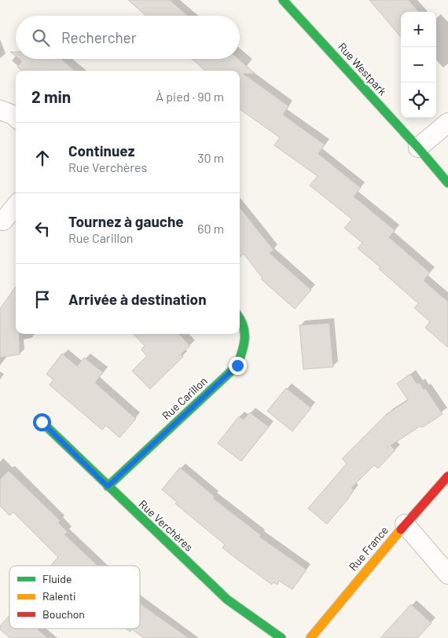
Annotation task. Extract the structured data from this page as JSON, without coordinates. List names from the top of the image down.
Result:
{
  "streets": {
    "street": [
      "Rue Westpark",
      "Rue Carillon",
      "Rue Verchères",
      "Rue France"
    ]
  },
  "crossings": [
    ["Rue Carillon", "Rue Verchères"]
  ],
  "legend": ["Fluide", "Ralenti", "Bouchon"],
  "page": {
    "map_buttons": ["+", "−"],
    "search": "Rechercher",
    "heading": ["2 min", "À pied · 90 m"],
    "list": [
      ["Continuez", "Rue Verchères", "30 m"],
      ["Tournez à gauche", "Rue Carillon", "60 m"],
      "Arrivée à destination"
    ]
  }
}
